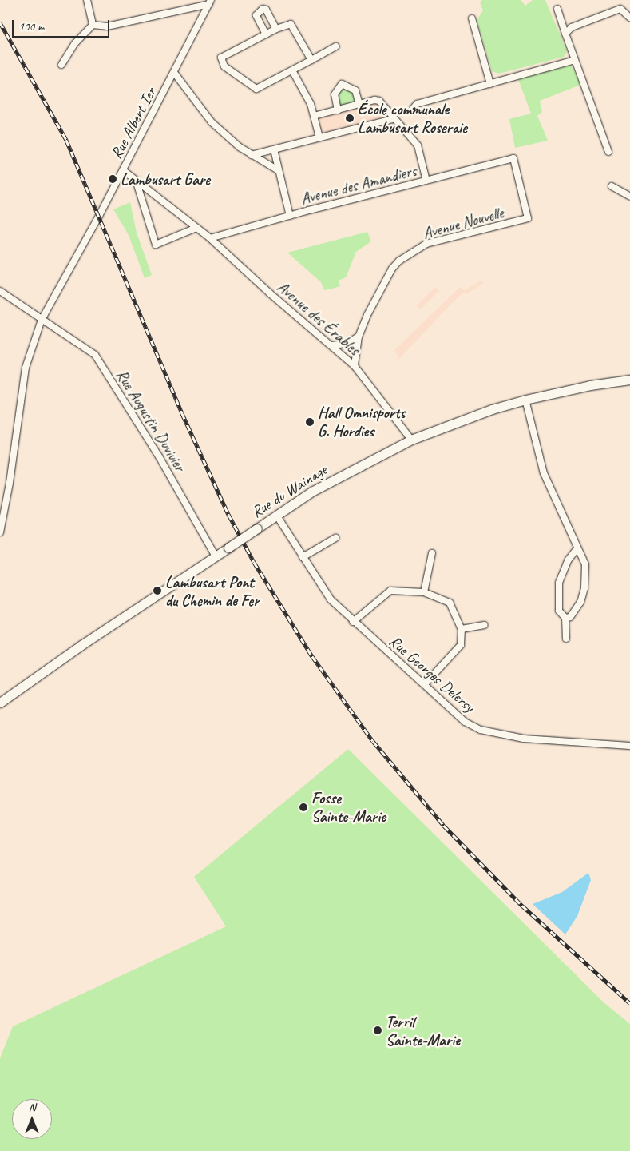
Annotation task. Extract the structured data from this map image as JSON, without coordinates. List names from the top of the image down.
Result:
{
  "streets": {
    "main road": ["Rue du Wainage"],
    "street": [
      "Rue Albert Ier",
      "Avenue des Amandiers",
      "Avenue Nouvelle",
      "Avenue des Érables",
      "Rue Augustin Duvivier",
      "Rue Georges Delersy"
    ]
  },
  "crossings": [
    ["Rue Albert Ier", "Avenue des Érables"],
    ["Rue Albert Ier", "Rue Augustin Duvivier"],
    ["Avenue des Amandiers", "Avenue Nouvelle"],
    ["Avenue des Amandiers", "Avenue des Érables"],
    ["Avenue Nouvelle", "Avenue des Érables"],
    ["Avenue des Érables", "Rue du Wainage"],
    ["Rue Augustin Duvivier", "Rue du Wainage"],
    ["Rue du Wainage", "Rue Georges Delersy"]
  ],
  "places": [
    "École communale Lambusart Roseraie",
    "Lambusart Gare",
    "Hall Omnisports G. Hordies",
    "Lambusart Pont du Chemin de Fer",
    "Fosse Sainte-Marie",
    "Terril Sainte-Marie"
  ],
  "scale_bar": "100 m",
  "north": "top"
}
